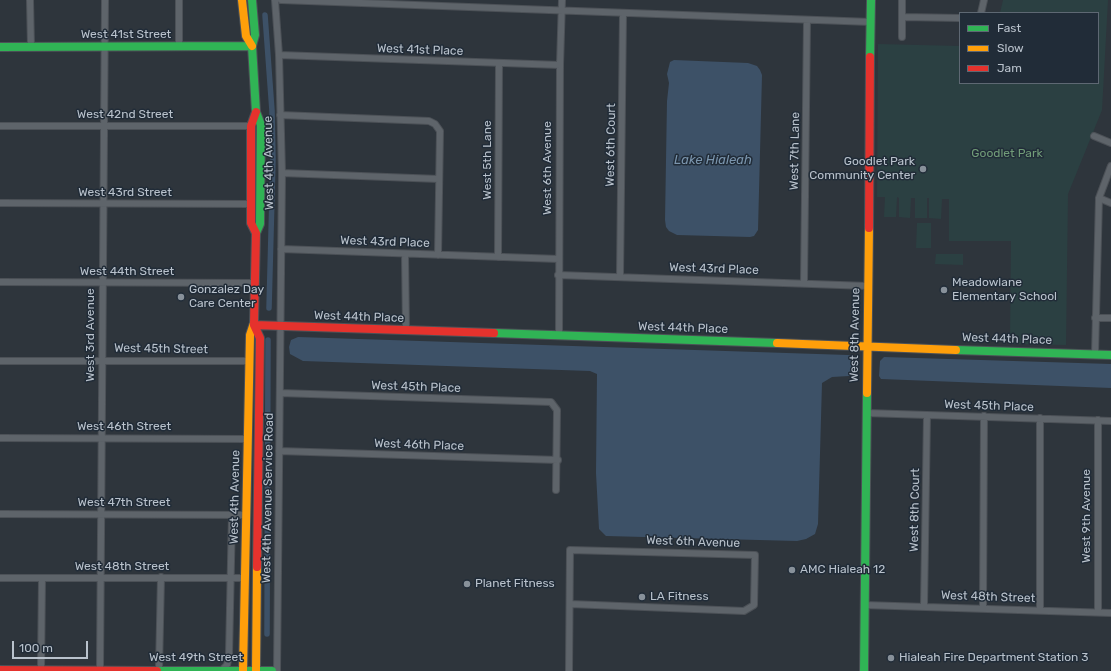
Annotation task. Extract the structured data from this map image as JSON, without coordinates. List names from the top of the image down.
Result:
{
  "streets": {
    "street": [
      "West 41st Street",
      "West 41st Place",
      "West 42nd Street",
      "West 6th Court",
      "West 7th Lane",
      "West 5th Lane",
      "West 4th Avenue",
      "West 6th Avenue",
      "West 43rd Street",
      "West 43rd Place",
      "West 44th Street",
      "West 44th Place",
      "West 3rd Avenue",
      "West 8th Avenue",
      "West 45th Street",
      "West 45th Place",
      "West 46th Street",
      "West 46th Place",
      "West 4th Avenue Service Road",
      "West 47th Street",
      "West 8th Court",
      "West 9th Avenue",
      "West 48th Street",
      "West 49th Street"
    ]
  },
  "crossings": [
    ["West 41st Street", "West 4th Avenue"],
    ["West 41st Street", "West 3rd Avenue"],
    ["West 41st Place", "West 5th Lane"],
    ["West 41st Place", "West 4th Avenue"],
    ["West 41st Place", "West 6th Avenue"],
    ["West 42nd Street", "West 4th Avenue"],
    ["West 42nd Street", "West 3rd Avenue"],
    ["West 6th Court", "West 43rd Place"],
    ["West 7th Lane", "West 43rd Place"],
    ["West 5th Lane", "West 43rd Place"],
    ["West 4th Avenue", "West 43rd Street"],
    ["West 4th Avenue", "West 43rd Place"],
    ["West 4th Avenue", "West 44th Street"],
    ["West 4th Avenue", "West 44th Place"],
    ["West 4th Avenue", "West 45th Street"],
    ["West 4th Avenue", "West 46th Street"],
    ["West 4th Avenue", "West 4th Avenue Service Road"],
    ["West 4th Avenue", "West 47th Street"],
    ["West 4th Avenue", "West 48th Street"],
    ["West 4th Avenue", "West 49th Street"],
    ["West 6th Avenue", "West 43rd Place"],
    ["West 6th Avenue", "West 44th Place"],
    ["West 43rd Street", "West 3rd Avenue"],
    ["West 43rd Place", "West 8th Avenue"],
    ["West 44th Street", "West 3rd Avenue"],
    ["West 44th Place", "West 8th Avenue"],
    ["West 44th Place", "West 4th Avenue Service Road"],
    ["West 3rd Avenue", "West 45th Street"],
    ["West 3rd Avenue", "West 46th Street"],
    ["West 3rd Avenue", "West 47th Street"],
    ["West 3rd Avenue", "West 48th Street"],
    ["West 3rd Avenue", "West 49th Street"],
    ["West 8th Avenue", "West 45th Place"],
    ["West 8th Avenue", "West 48th Street"],
    ["West 45th Place", "West 46th Place"],
    ["West 45th Place", "West 4th Avenue Service Road"],
    ["West 45th Place", "West 8th Court"],
    ["West 45th Place", "West 9th Avenue"],
    ["West 46th Place", "West 4th Avenue Service Road"],
    ["West 8th Court", "West 48th Street"],
    ["West 9th Avenue", "West 48th Street"]
  ],
  "water": ["Lake Hialeah"],
  "parks": ["Goodlet Park"],
  "places": [
    "Goodlet Park Community Center",
    "Meadowlane Elementary School",
    "Gonzalez Day Care Center",
    "AMC Hialeah 12",
    "Planet Fitness",
    "LA Fitness",
    "Hialeah Fire Department Station 3"
  ],
  "legend": ["Fast", "Slow", "Jam"],
  "scale_bar": "100 m"
}
